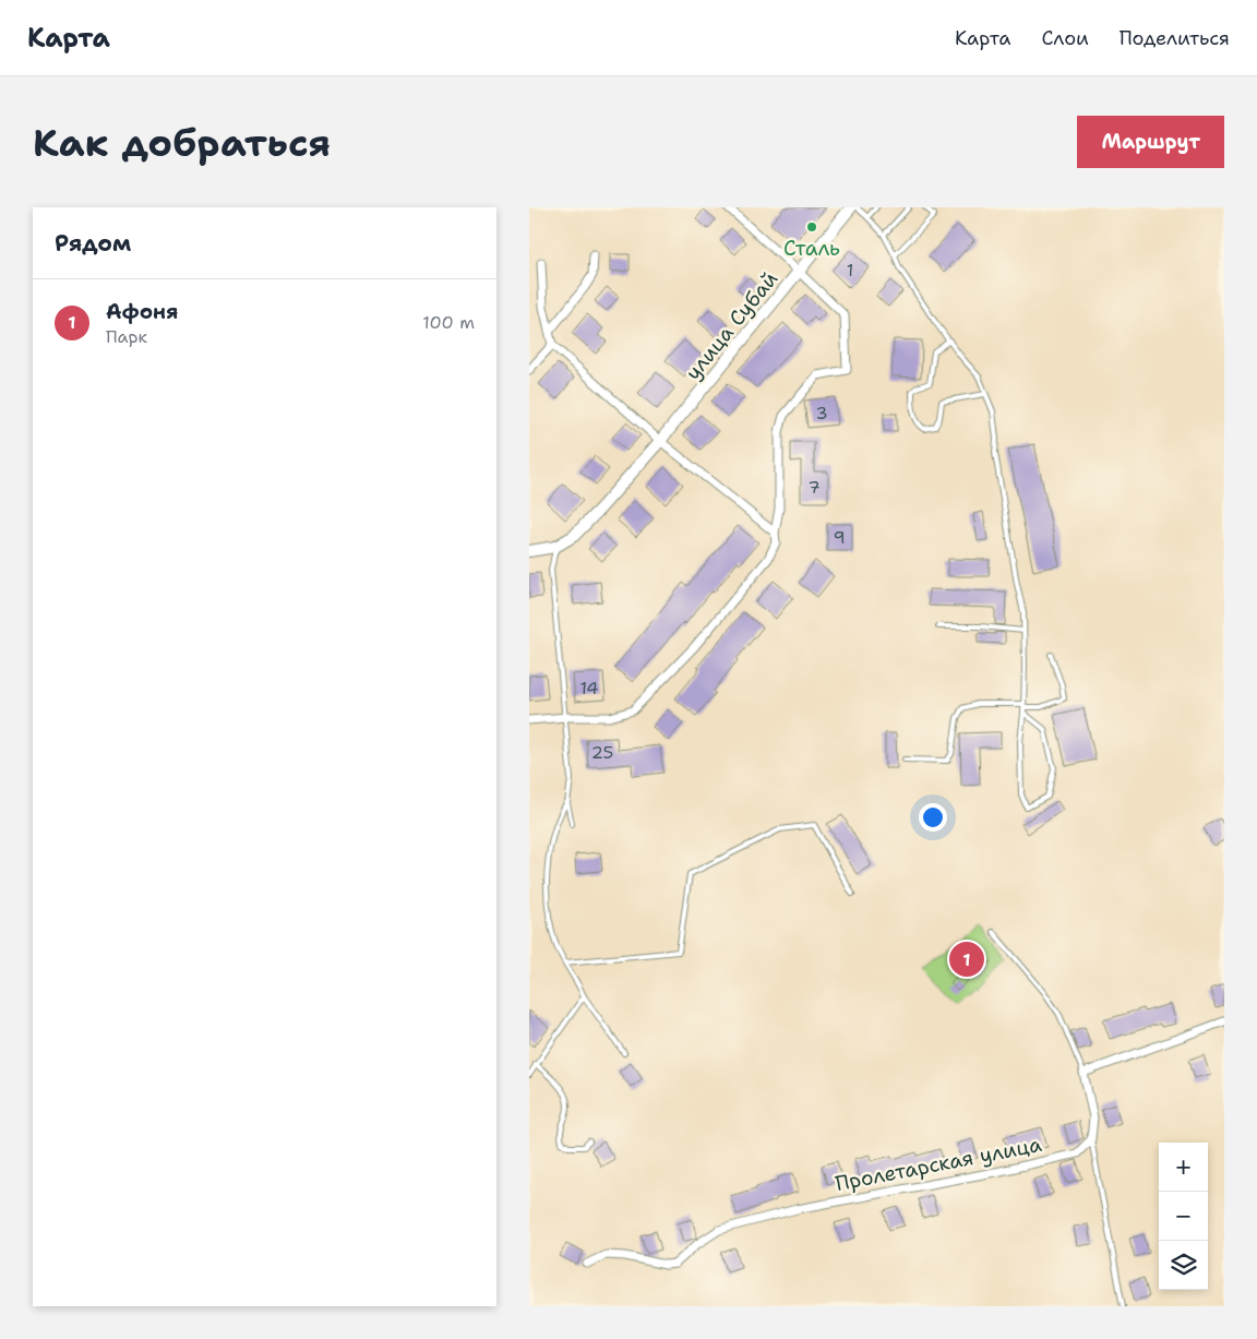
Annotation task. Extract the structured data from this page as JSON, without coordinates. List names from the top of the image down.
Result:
{
  "streets": {
    "street": ["улица Субай", "Пролетарская улица"]
  },
  "places": ["Сталь"],
  "house_numbers": [
    "1",
    "3",
    "7",
    "9",
    "14",
    "25"
  ],
  "page": {
    "header": "Карта",
    "nav": ["Карта", "Слои", "Поделиться"],
    "buttons": "Маршрут",
    "title": "Как добраться",
    "heading": "Рядом",
    "list": [
      {
        "mark": "1",
        "name": "Афоня",
        "note": "Парк",
        "value": "100 m"
      }
    ],
    "pins": "1",
    "map_buttons": ["+", "−"]
  }
}
